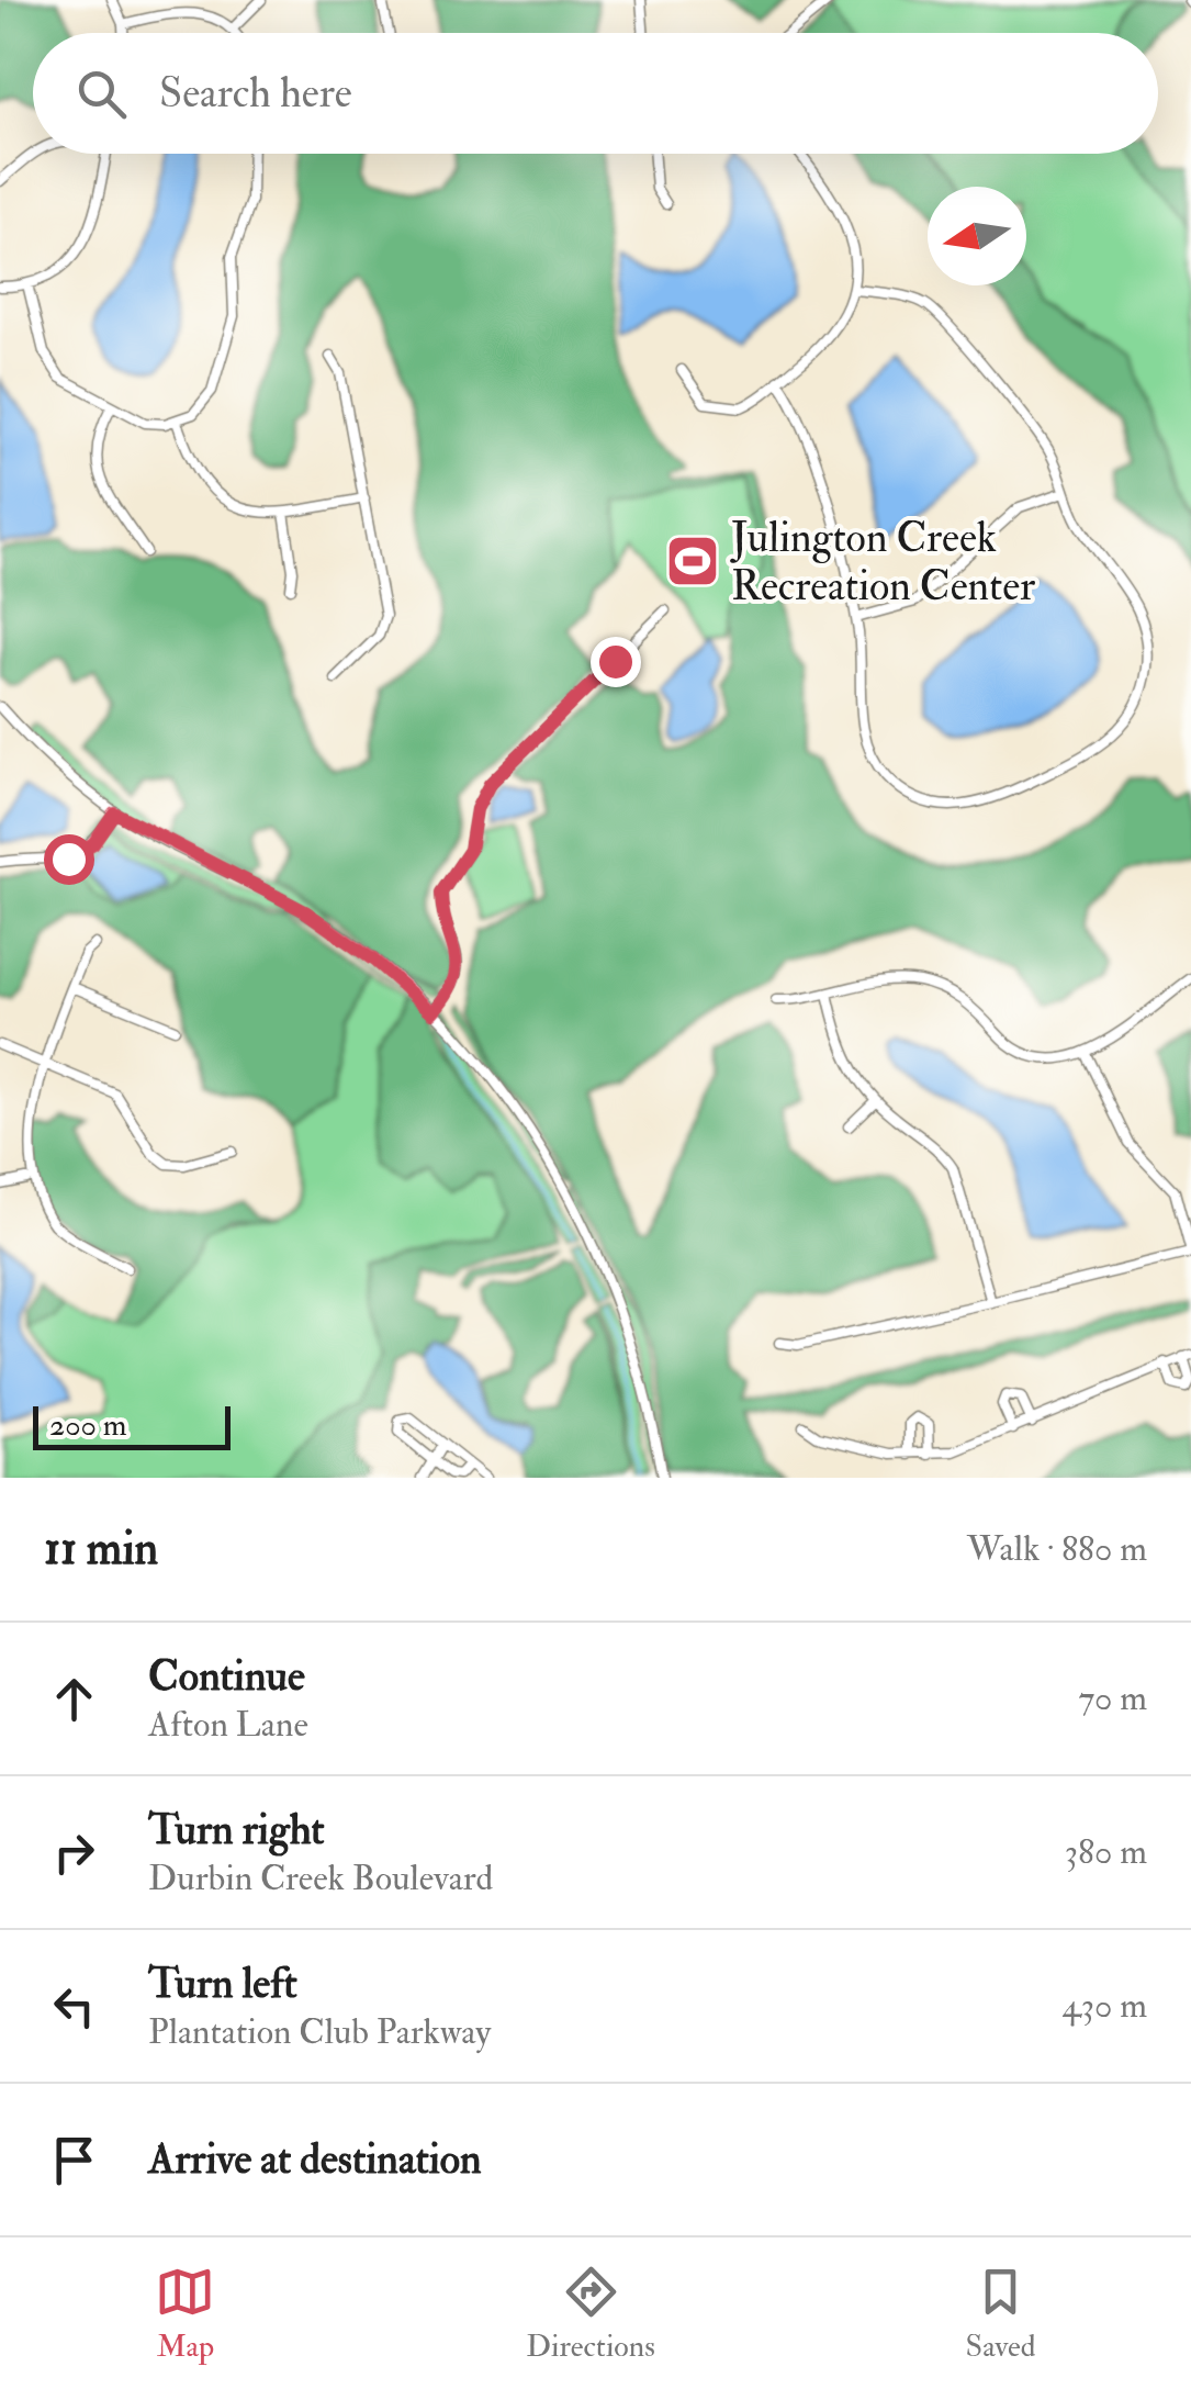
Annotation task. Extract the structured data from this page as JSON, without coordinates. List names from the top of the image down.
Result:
{
  "places": {
    "sports": ["Julington Creek Recreation Center"]
  },
  "scale_bar": "200 m",
  "north": "left",
  "page": {
    "search": "Search here",
    "scale": "200 m",
    "heading": ["11 min", "Walk · 880 m"],
    "list": [
      ["Continue", "Afton Lane", "70 m"],
      ["Turn right", "Durbin Creek Boulevard", "380 m"],
      ["Turn left", "Plantation Club Parkway", "430 m"],
      "Arrive at destination"
    ],
    "nav": ["Map", "Directions", "Saved"]
  }
}
